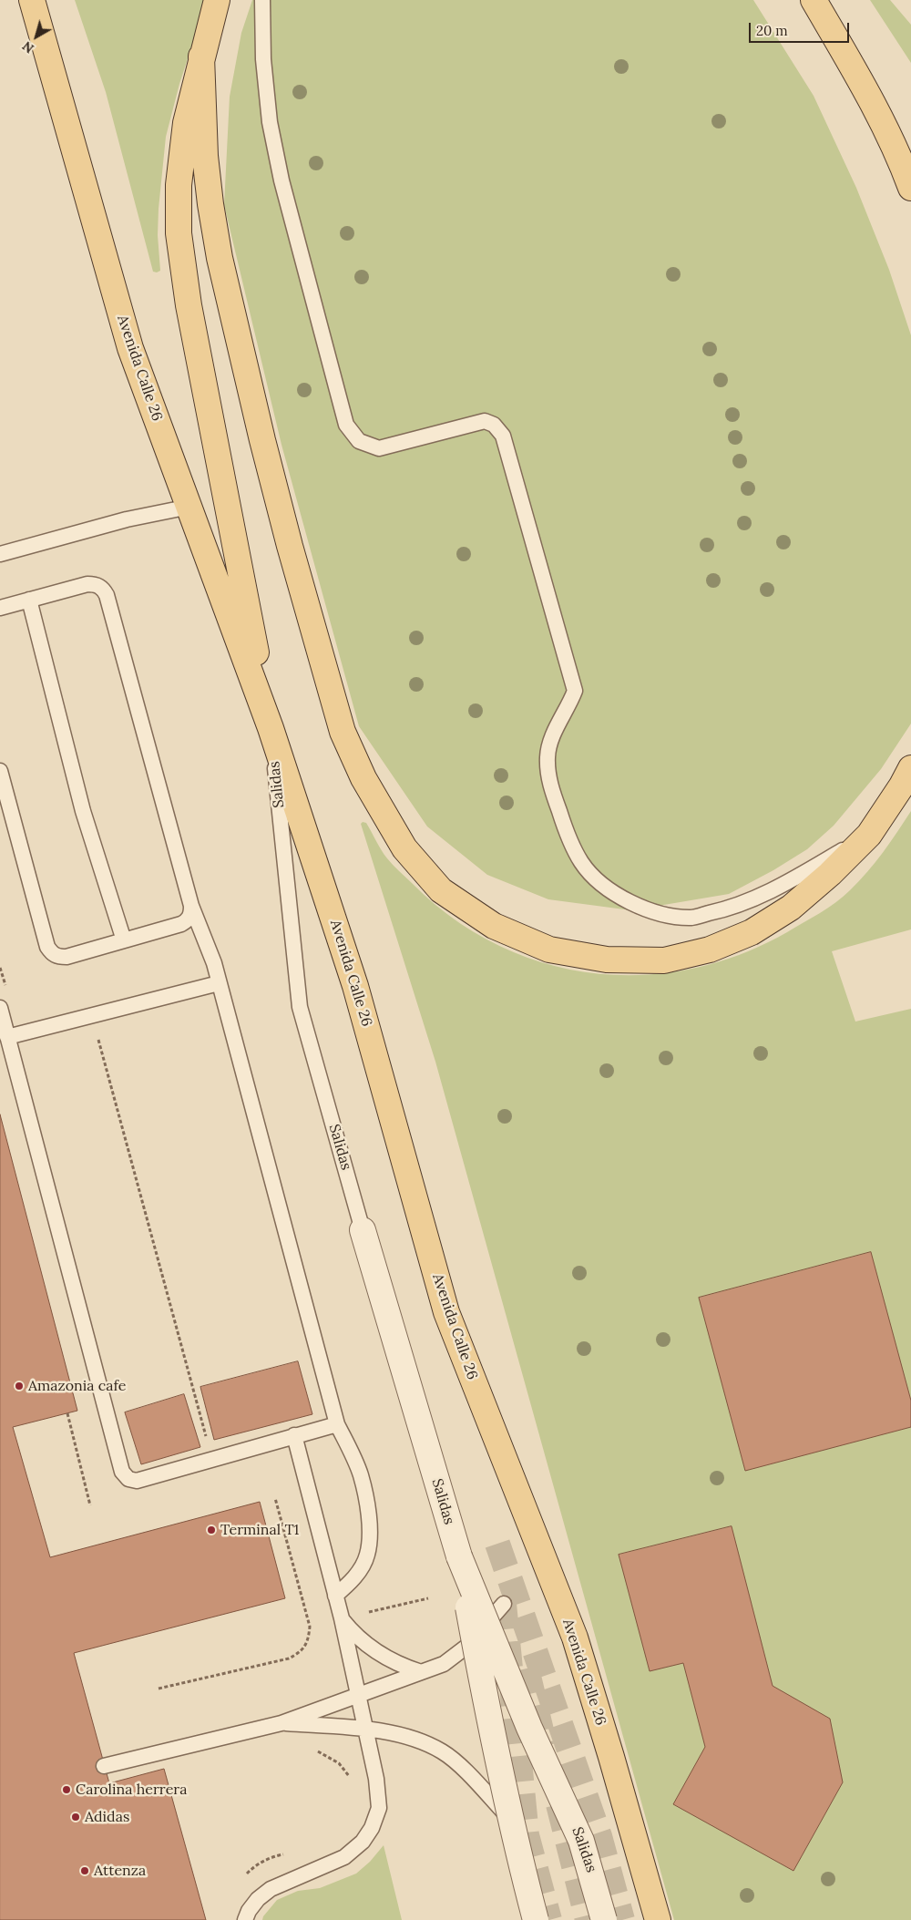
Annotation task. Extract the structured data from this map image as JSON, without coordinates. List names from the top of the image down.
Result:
{
  "streets": {
    "main road": ["Avenida Calle 26"],
    "street": ["Salidas"]
  },
  "crossings": [
    ["Avenida Calle 26", "Salidas"]
  ],
  "places": [
    "Amazonia cafe",
    "Terminal T1",
    "Carolina herrera",
    "Adidas",
    "Attenza"
  ],
  "scale_bar": "20 m",
  "north": "bottom left"
}
